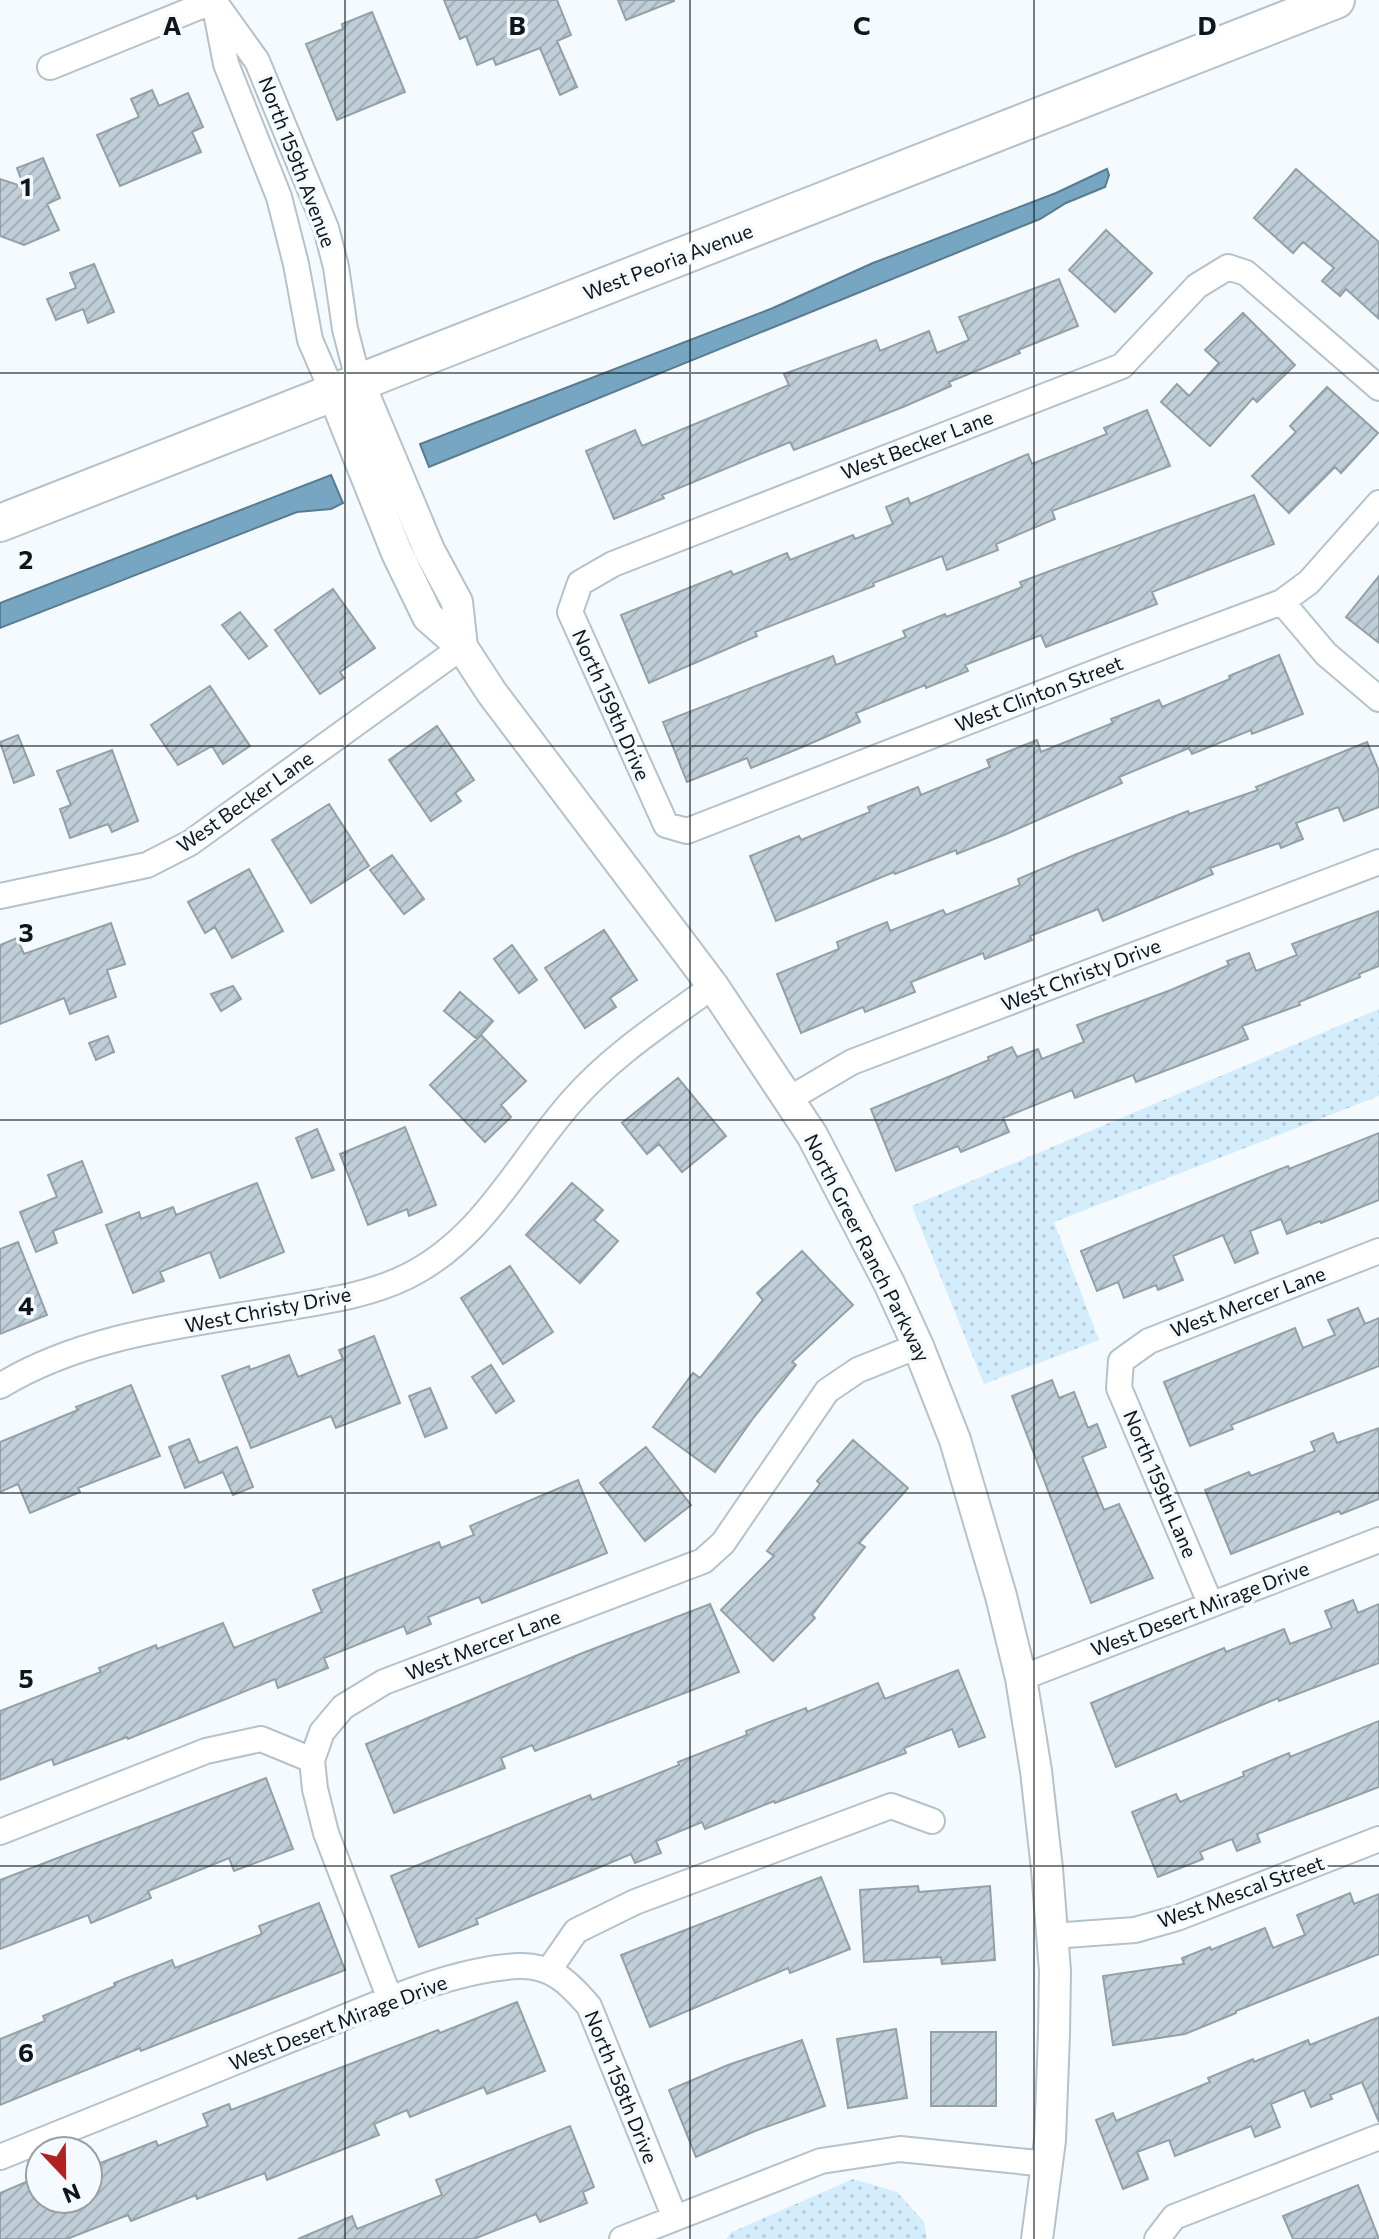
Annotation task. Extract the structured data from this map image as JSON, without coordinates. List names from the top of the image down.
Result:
{
  "streets": {
    "main road": ["West Peoria Avenue"],
    "street": [
      "North 159th Avenue",
      "West Becker Lane",
      "West Clinton Street",
      "North 159th Drive",
      "West Christy Drive",
      "North Greer Ranch Parkway",
      "West Mercer Lane",
      "North 159th Lane",
      "West Desert Mirage Drive",
      "West Mescal Street",
      "North 158th Drive"
    ]
  },
  "crossings": [
    ["North 159th Avenue", "West Peoria Avenue"],
    ["North 159th Avenue", "North Greer Ranch Parkway"],
    ["West Peoria Avenue", "North Greer Ranch Parkway"],
    ["West Becker Lane", "North 159th Drive"],
    ["West Becker Lane", "North Greer Ranch Parkway"],
    ["West Clinton Street", "North 159th Drive"],
    ["West Christy Drive", "North Greer Ranch Parkway"],
    ["North Greer Ranch Parkway", "West Mercer Lane"],
    ["North Greer Ranch Parkway", "West Desert Mirage Drive"],
    ["North Greer Ranch Parkway", "West Mescal Street"],
    ["West Mercer Lane", "North 159th Lane"],
    ["North 159th Lane", "West Desert Mirage Drive"],
    ["West Desert Mirage Drive", "North 158th Drive"]
  ],
  "north": "bottom",
  "grid": {
    "columns": [
      "A",
      "B",
      "C",
      "D"
    ],
    "rows": [
      "1",
      "2",
      "3",
      "4",
      "5",
      "6"
    ]
  }
}
